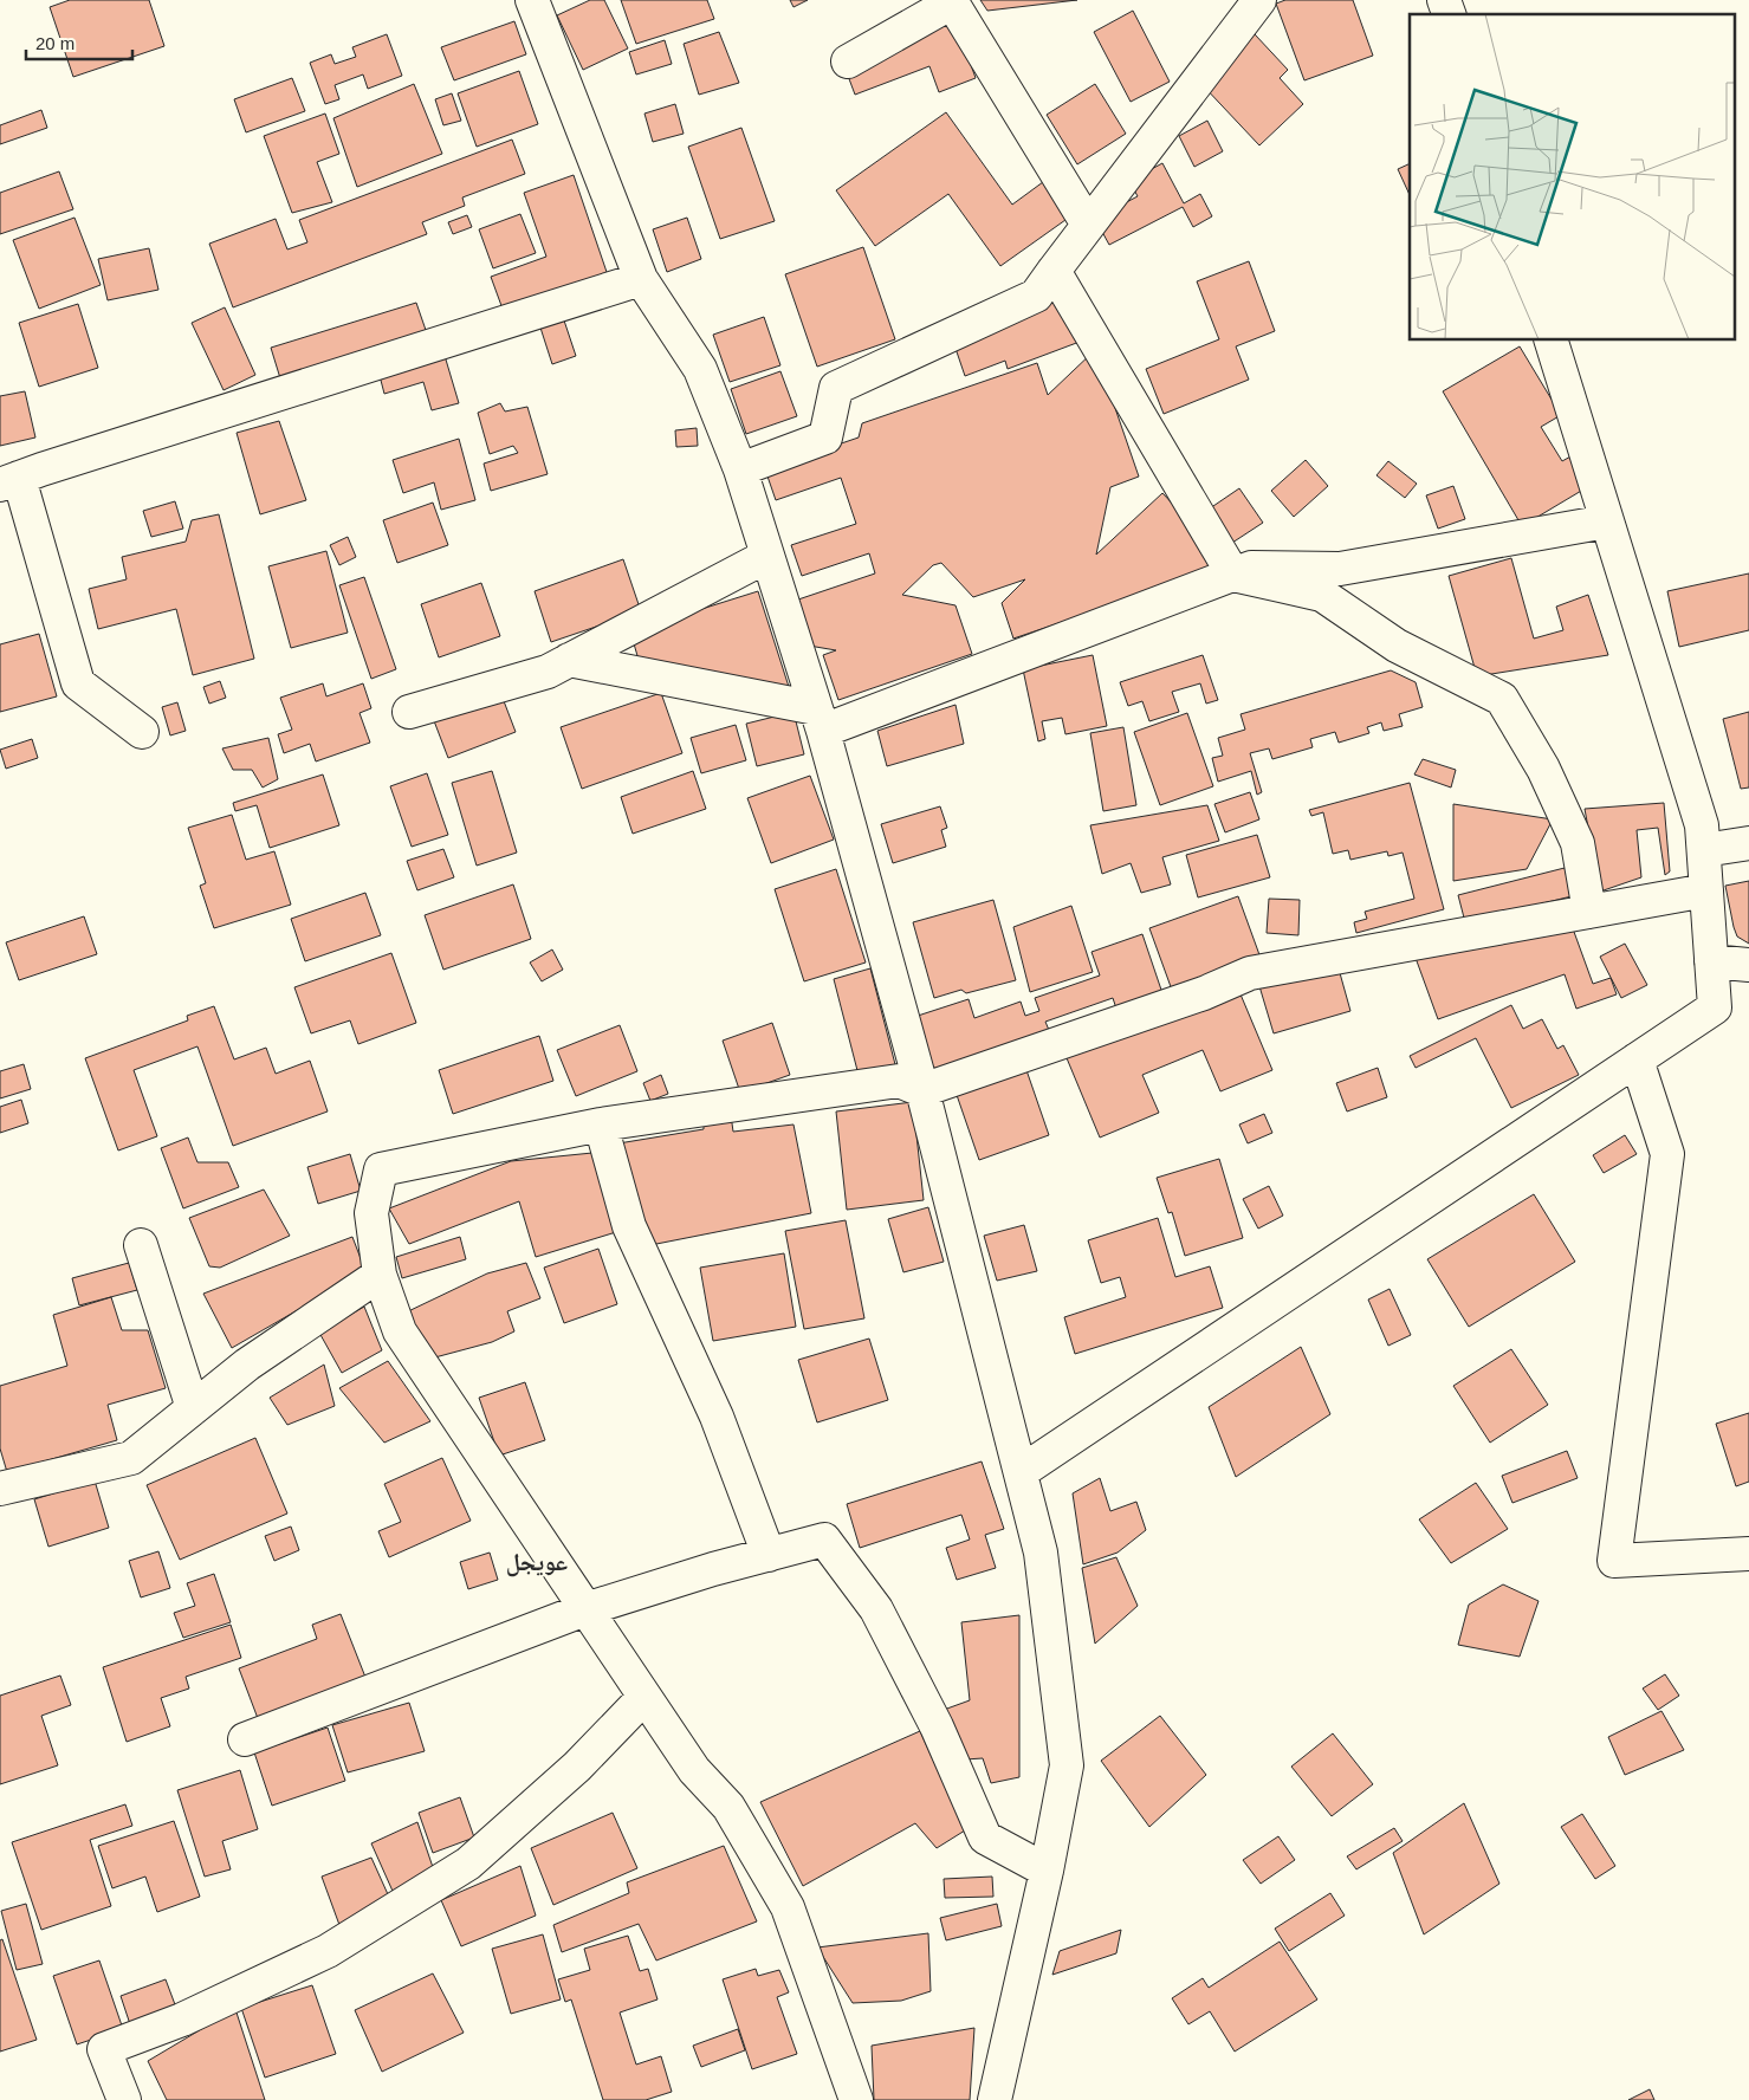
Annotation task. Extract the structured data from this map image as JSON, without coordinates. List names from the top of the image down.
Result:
{
  "districts": ["عويجل"],
  "scale_bar": "20 m"
}
